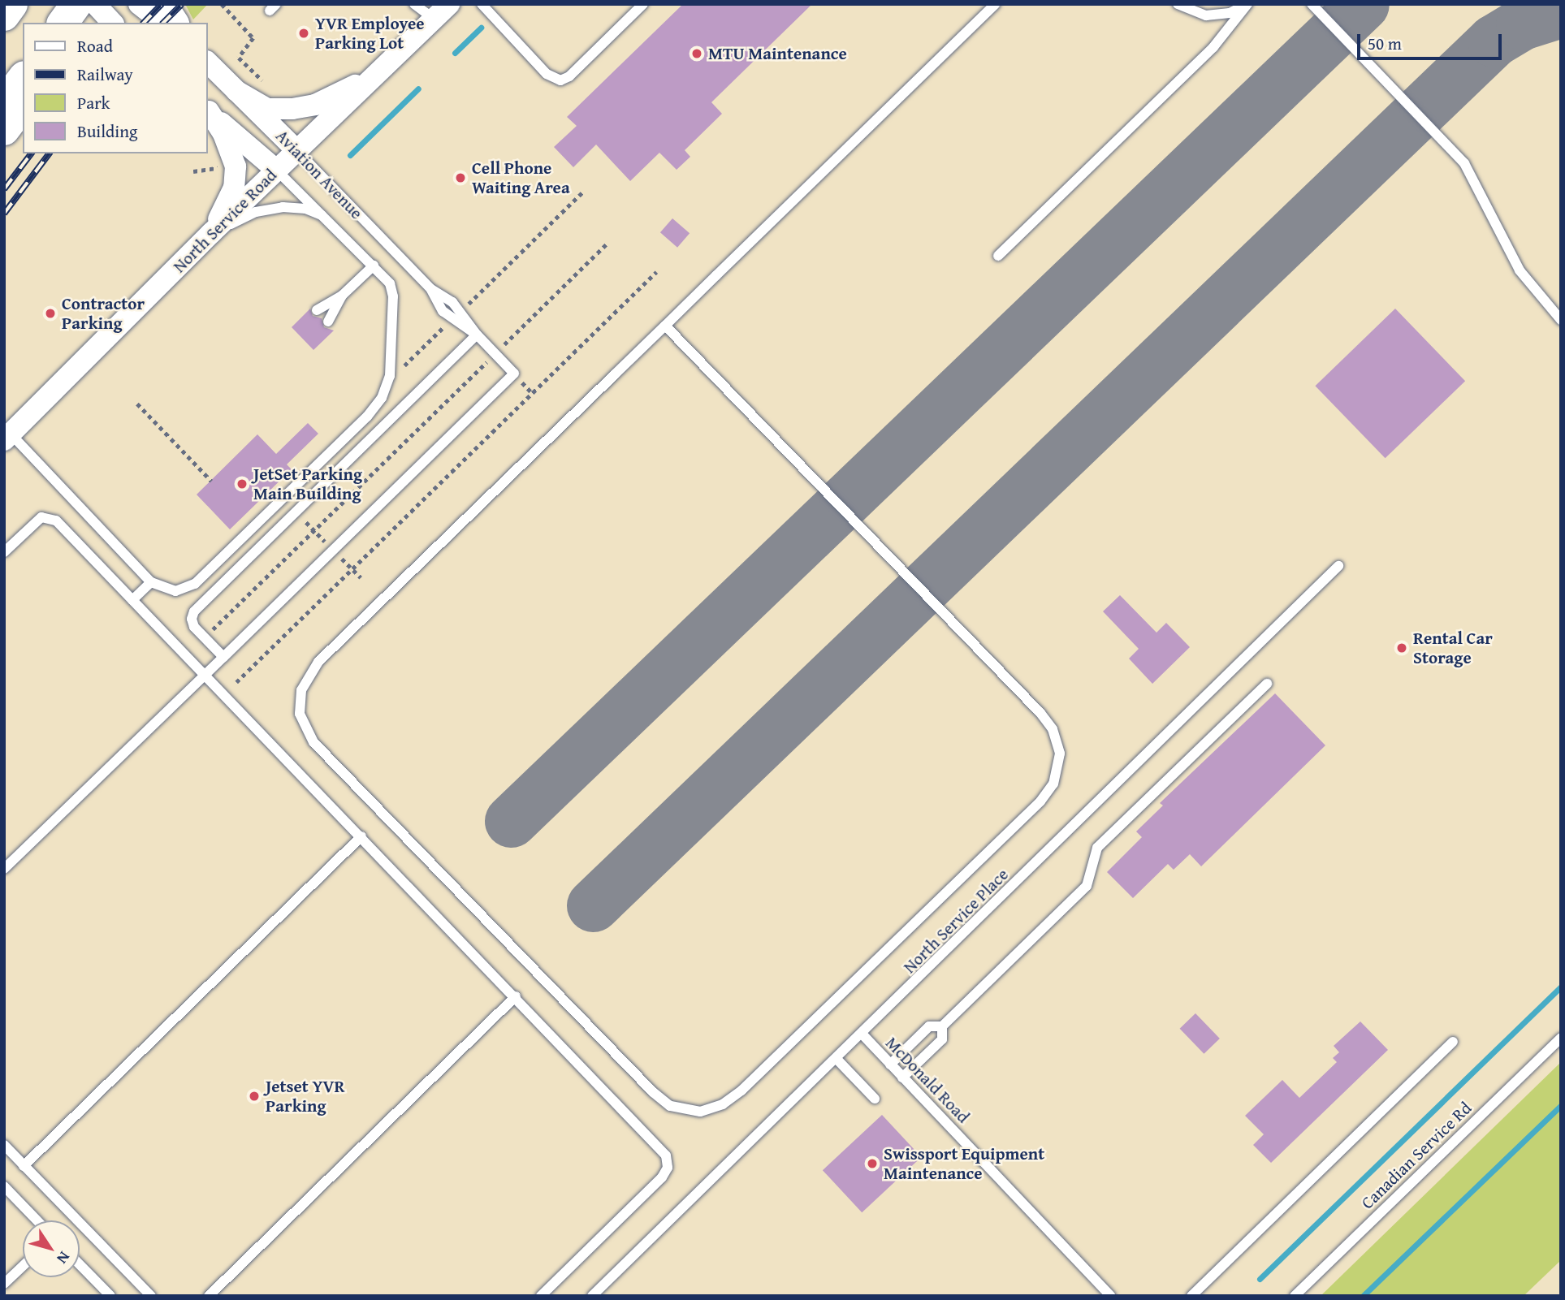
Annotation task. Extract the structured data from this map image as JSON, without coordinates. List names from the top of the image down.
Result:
{
  "streets": {
    "street": ["Aviation Avenue", "North Service Road"],
    "lane": ["North Service Place", "McDonald Road", "Canadian Service Rd"]
  },
  "crossings": [
    ["Aviation Avenue", "North Service Road"],
    ["North Service Place", "McDonald Road"]
  ],
  "places": [
    "YVR Employee Parking Lot",
    "MTU Maintenance",
    "Cell Phone Waiting Area",
    "Contractor Parking",
    "JetSet Parking Main Building",
    "Rental Car Storage",
    "Jetset YVR Parking",
    "Swissport Equipment Maintenance"
  ],
  "legend": [
    "Road",
    "Railway",
    "Park",
    "Building"
  ],
  "scale_bar": "50 m",
  "north": "bottom right"
}
